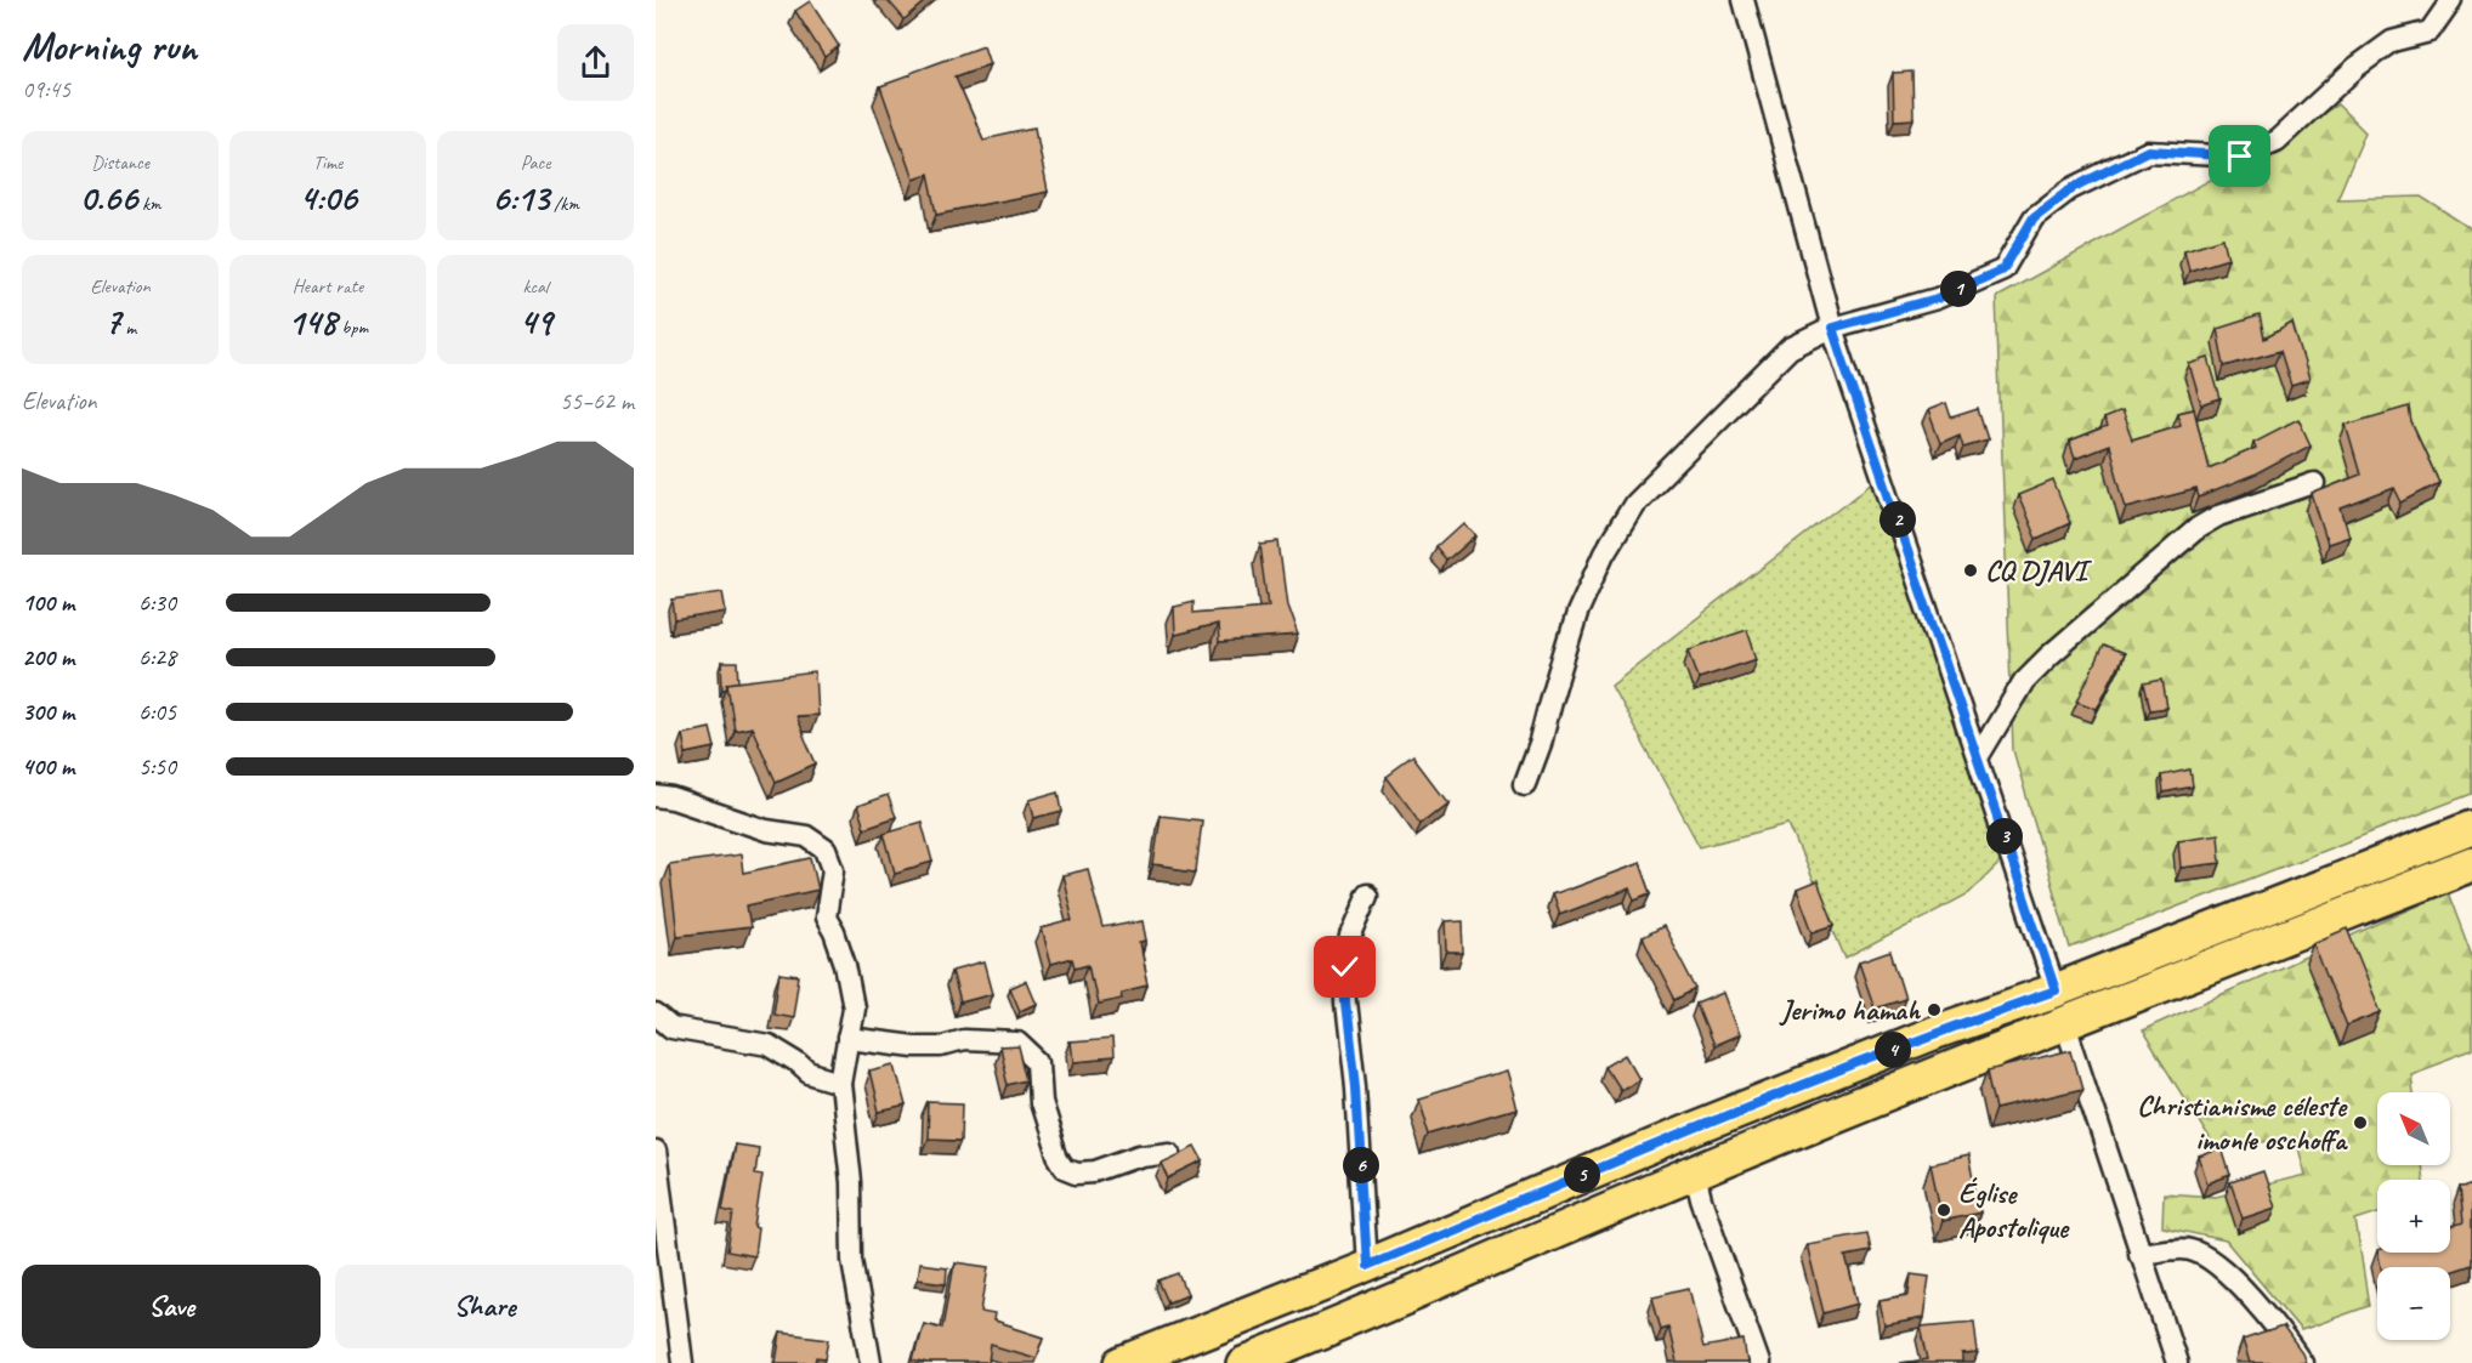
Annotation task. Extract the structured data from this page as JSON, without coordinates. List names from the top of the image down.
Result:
{
  "places": [
    "CQ DJAVI",
    "Jerimo hamah",
    "Christianisme céleste imonle oschoffa",
    "Église Apostolique"
  ],
  "north": "top left",
  "page": {
    "heading": ["Morning run", "09:45"],
    "stats": [
      ["Distance", "0.66 km"],
      ["Time", "4:06"],
      ["Pace", "6:13 /km"],
      ["Elevation", "7 m"],
      ["Heart rate", "148 bpm"],
      ["kcal", "49"]
    ],
    "pins": [
      "1",
      "2",
      "3",
      "4",
      "6",
      "5"
    ],
    "chart": ["Elevation", "55–62 m"],
    "list": [
      {
        "name": "100 m",
        "note": "6:30"
      },
      {
        "name": "200 m",
        "note": "6:28"
      },
      {
        "name": "300 m",
        "note": "6:05"
      },
      {
        "name": "400 m",
        "note": "5:50"
      }
    ],
    "map_buttons": ["+", "−"],
    "buttons": ["Save", "Share"]
  }
}
